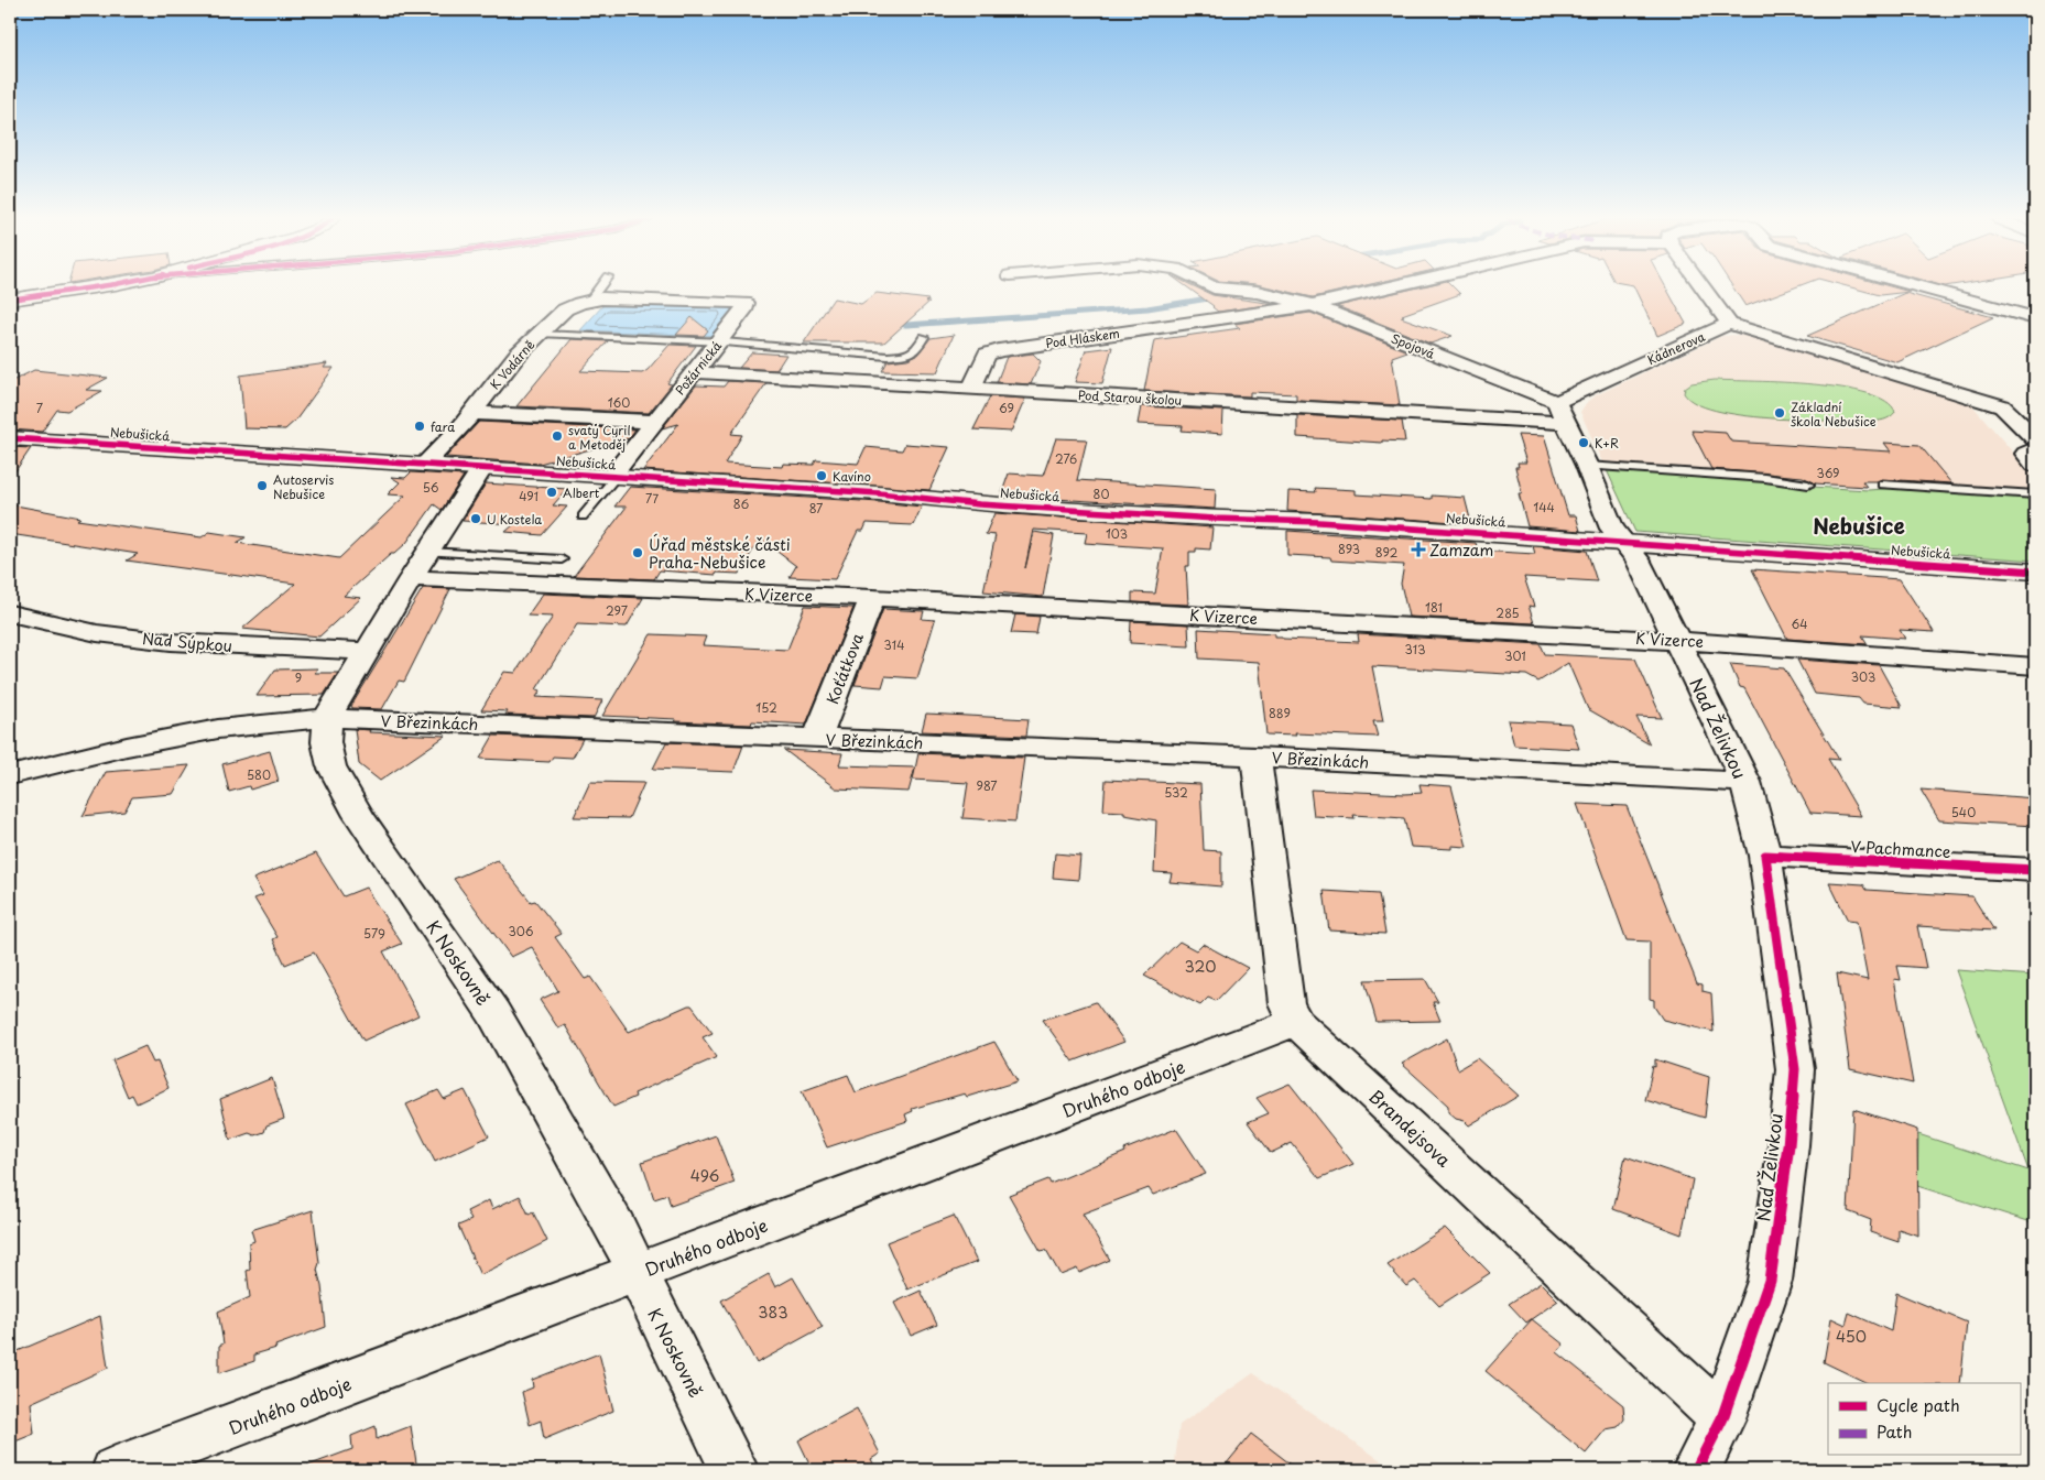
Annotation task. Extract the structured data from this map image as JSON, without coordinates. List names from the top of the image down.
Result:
{
  "streets": {
    "street": [
      "Pod Hláskem",
      "Spojová",
      "Kádnerova",
      "K Vodárně",
      "Požárnická",
      "Pod Starou školou",
      "Nebušická",
      "K Vizerce",
      "Nad Sýpkou",
      "Koťátkova",
      "V Březinkách",
      "Nad Želivkou",
      "V Pachmance",
      "K Noskovně",
      "Druhého odboje",
      "Brandejsova"
    ]
  },
  "crossings": [
    ["Pod Hláskem", "Spojová"],
    ["Pod Hláskem", "Pod Starou školou"],
    ["Spojová", "Kádnerova"],
    ["K Vodárně", "Požárnická"],
    ["K Vodárně", "Nebušická"],
    ["Požárnická", "Pod Starou školou"],
    ["Požárnická", "Nebušická"],
    ["Nebušická", "Nad Želivkou"],
    ["Nebušická", "K Noskovně"],
    ["K Vizerce", "Koťátkova"],
    ["K Vizerce", "Nad Želivkou"],
    ["K Vizerce", "K Noskovně"],
    ["Nad Sýpkou", "K Noskovně"],
    ["Koťátkova", "V Březinkách"],
    ["V Březinkách", "Nad Želivkou"],
    ["V Březinkách", "K Noskovně"],
    ["V Březinkách", "Brandejsova"],
    ["Nad Želivkou", "V Pachmance"],
    ["Nad Želivkou", "Brandejsova"],
    ["K Noskovně", "Druhého odboje"],
    ["Druhého odboje", "Brandejsova"]
  ],
  "districts": ["Nebušice"],
  "places": {
    "other": [
      "Základní škola Nebušice",
      "fara",
      "svatý Cyril a Metoděj",
      "K+R",
      "Kavíno",
      "Autoservis Nebušice",
      "Albert",
      "U Kostela",
      "Úřad městské části Praha-Nebušice"
    ],
    "health": ["Zamzam"]
  },
  "house_numbers": [
    "160",
    "7",
    "69",
    "276",
    "369",
    "56",
    "80",
    "491",
    "77",
    "86",
    "144",
    "87",
    "103",
    "893",
    "892",
    "181",
    "297",
    "285",
    "64",
    "314",
    "313",
    "301",
    "303",
    "9",
    "152",
    "889",
    "580",
    "987",
    "532",
    "540",
    "306",
    "579",
    "320",
    "496",
    "383",
    "450"
  ],
  "legend": ["Cycle path", "Path"]
}
